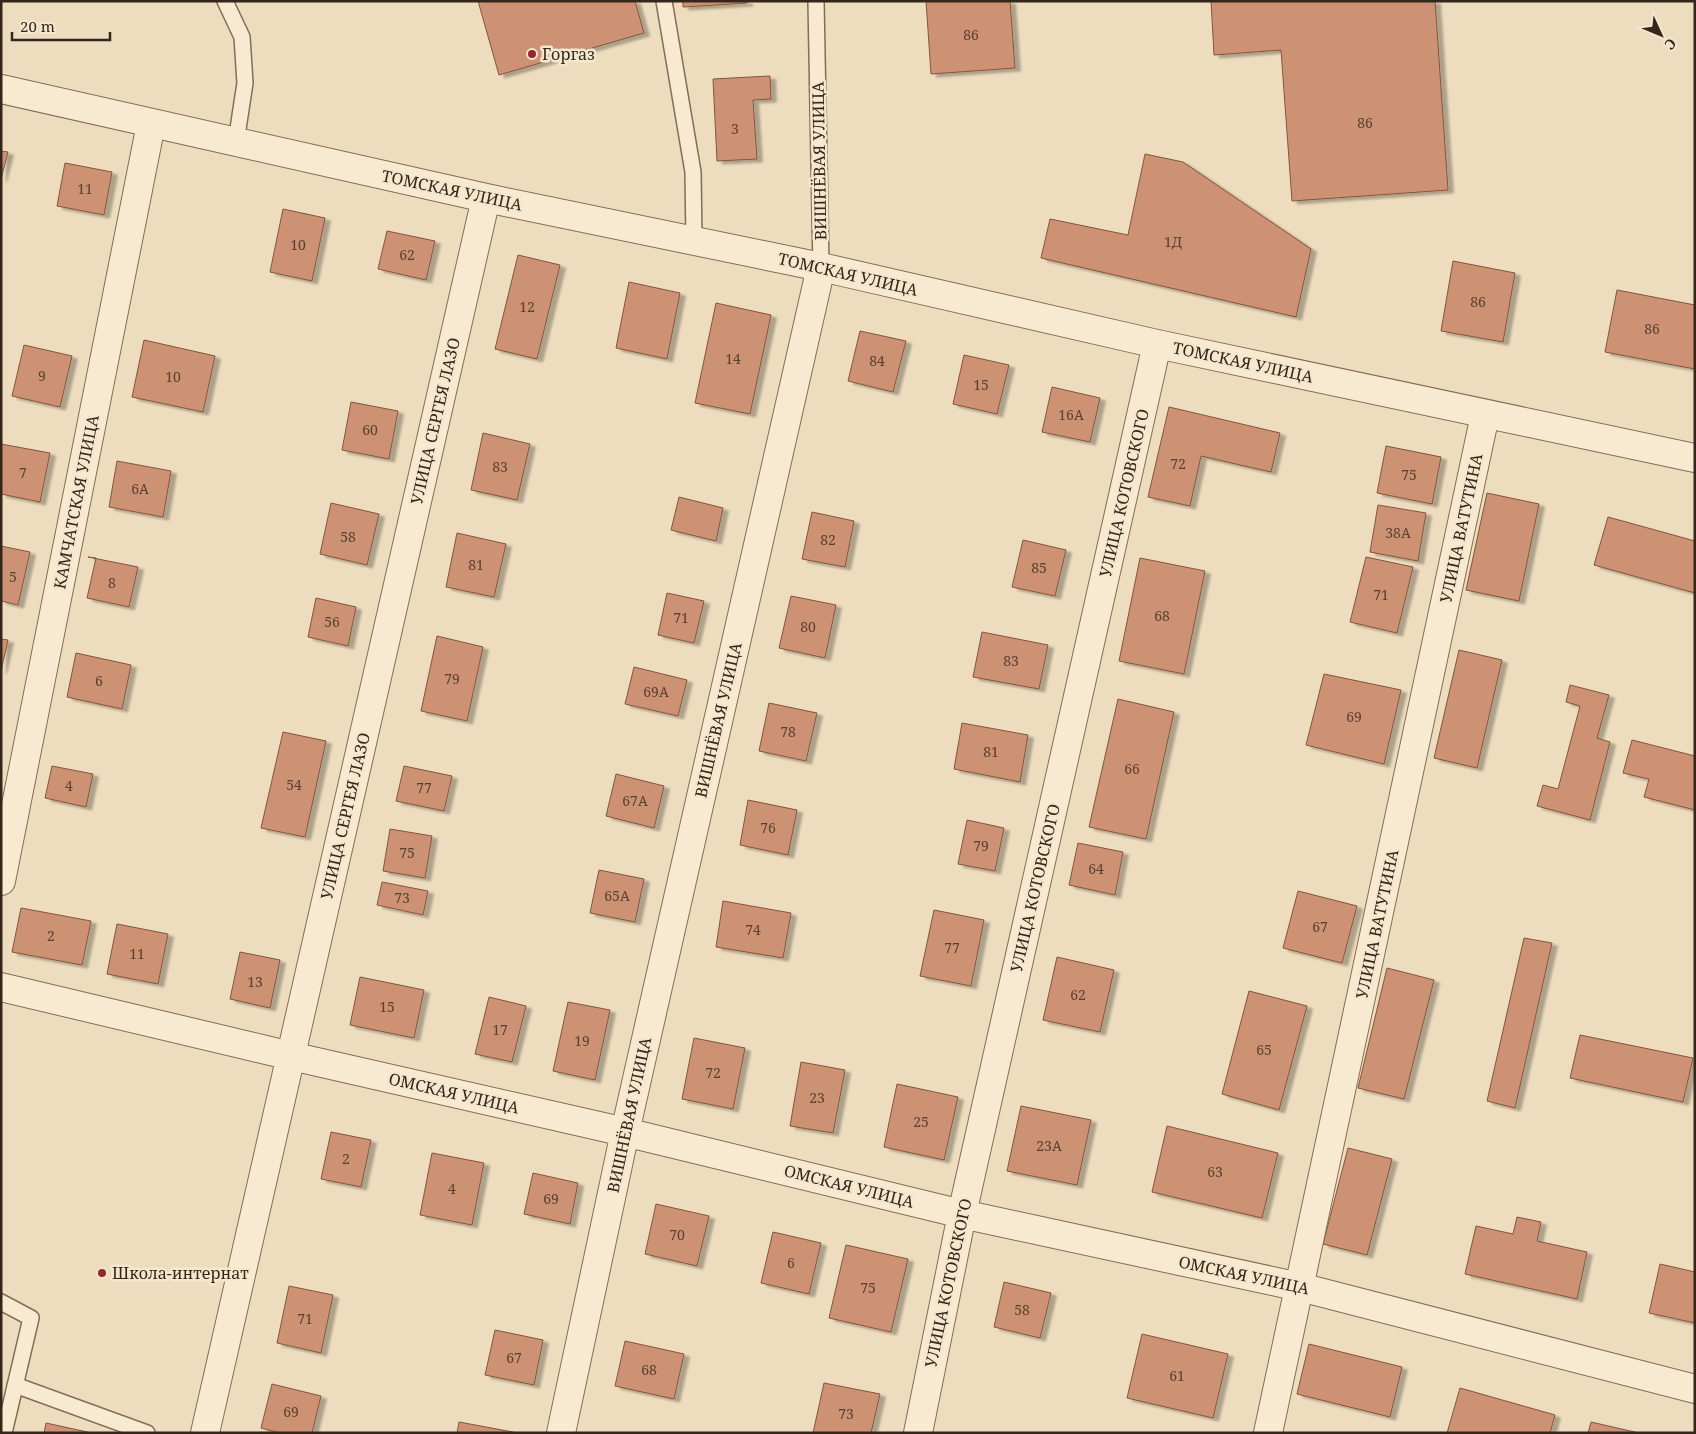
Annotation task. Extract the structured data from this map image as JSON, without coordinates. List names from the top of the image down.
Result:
{
  "streets": {
    "street": [
      "ВИШНЁВАЯ УЛИЦА",
      "ТОМСКАЯ УЛИЦА",
      "УЛИЦА СЕРГЕЯ ЛАЗО",
      "УЛИЦА КОТОВСКОГО",
      "КАМЧАТСКАЯ УЛИЦА",
      "УЛИЦА ВАТУТИНА",
      "ОМСКАЯ УЛИЦА"
    ]
  },
  "crossings": [
    ["ВИШНЁВАЯ УЛИЦА", "ТОМСКАЯ УЛИЦА"],
    ["ВИШНЁВАЯ УЛИЦА", "ОМСКАЯ УЛИЦА"],
    ["ТОМСКАЯ УЛИЦА", "УЛИЦА СЕРГЕЯ ЛАЗО"],
    ["ТОМСКАЯ УЛИЦА", "УЛИЦА КОТОВСКОГО"],
    ["ТОМСКАЯ УЛИЦА", "КАМЧАТСКАЯ УЛИЦА"],
    ["ТОМСКАЯ УЛИЦА", "УЛИЦА ВАТУТИНА"],
    ["УЛИЦА СЕРГЕЯ ЛАЗО", "ОМСКАЯ УЛИЦА"],
    ["УЛИЦА КОТОВСКОГО", "ОМСКАЯ УЛИЦА"],
    ["УЛИЦА ВАТУТИНА", "ОМСКАЯ УЛИЦА"]
  ],
  "places": ["Горгаз", "Школа-интернат"],
  "house_numbers": [
    "86",
    "86",
    "3",
    "11",
    "1Д",
    "10",
    "62",
    "86",
    "12",
    "86",
    "14",
    "84",
    "9",
    "10",
    "15",
    "16А",
    "60",
    "72",
    "83",
    "7",
    "75",
    "6А",
    "38А",
    "58",
    "82",
    "81",
    "85",
    "5",
    "8",
    "71",
    "68",
    "71",
    "56",
    "80",
    "83",
    "79",
    "6",
    "69А",
    "69",
    "78",
    "81",
    "66",
    "54",
    "4",
    "77",
    "67А",
    "76",
    "79",
    "75",
    "64",
    "65А",
    "73",
    "67",
    "74",
    "2",
    "77",
    "11",
    "13",
    "62",
    "15",
    "17",
    "19",
    "65",
    "72",
    "23",
    "25",
    "23А",
    "2",
    "63",
    "4",
    "69",
    "70",
    "6",
    "75",
    "58",
    "71",
    "67",
    "68",
    "61",
    "69",
    "73"
  ],
  "scale_bar": "20 m",
  "north": "bottom right"
}
